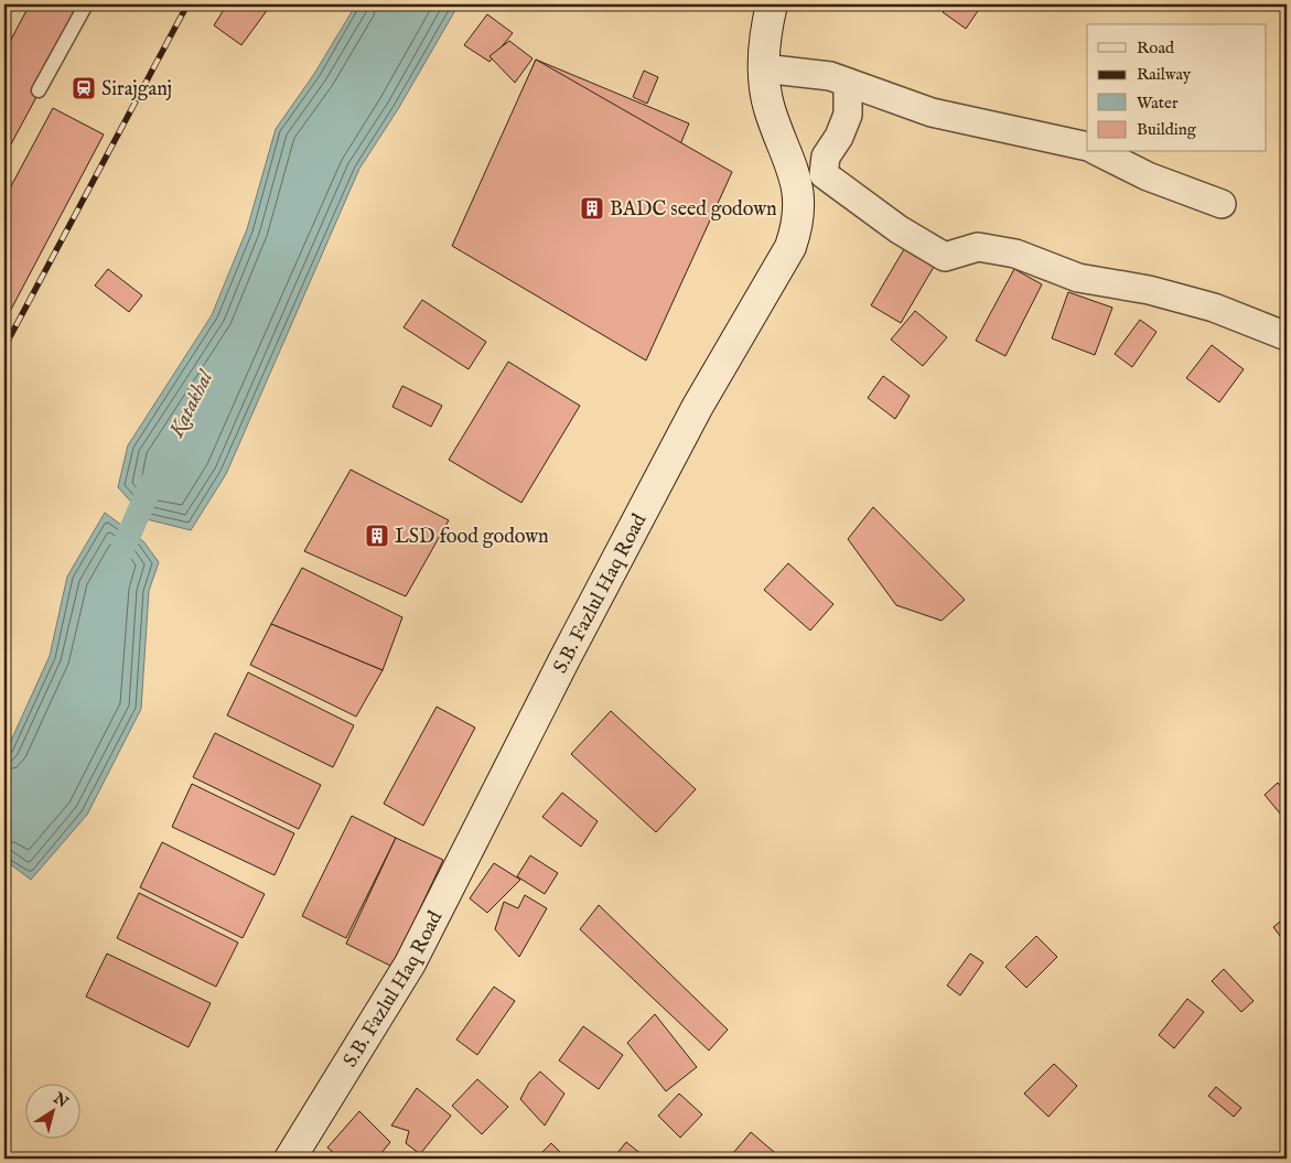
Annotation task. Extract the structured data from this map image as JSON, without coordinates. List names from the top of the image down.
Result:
{
  "streets": {
    "main road": ["S.B. Fazlul Haq Road"]
  },
  "water": ["Katakhal"],
  "places": {
    "station": ["Sirajganj"],
    "building": ["BADC seed godown", "LSD food godown"]
  },
  "legend": [
    "Road",
    "Railway",
    "Water",
    "Building"
  ],
  "north": "top right"
}
